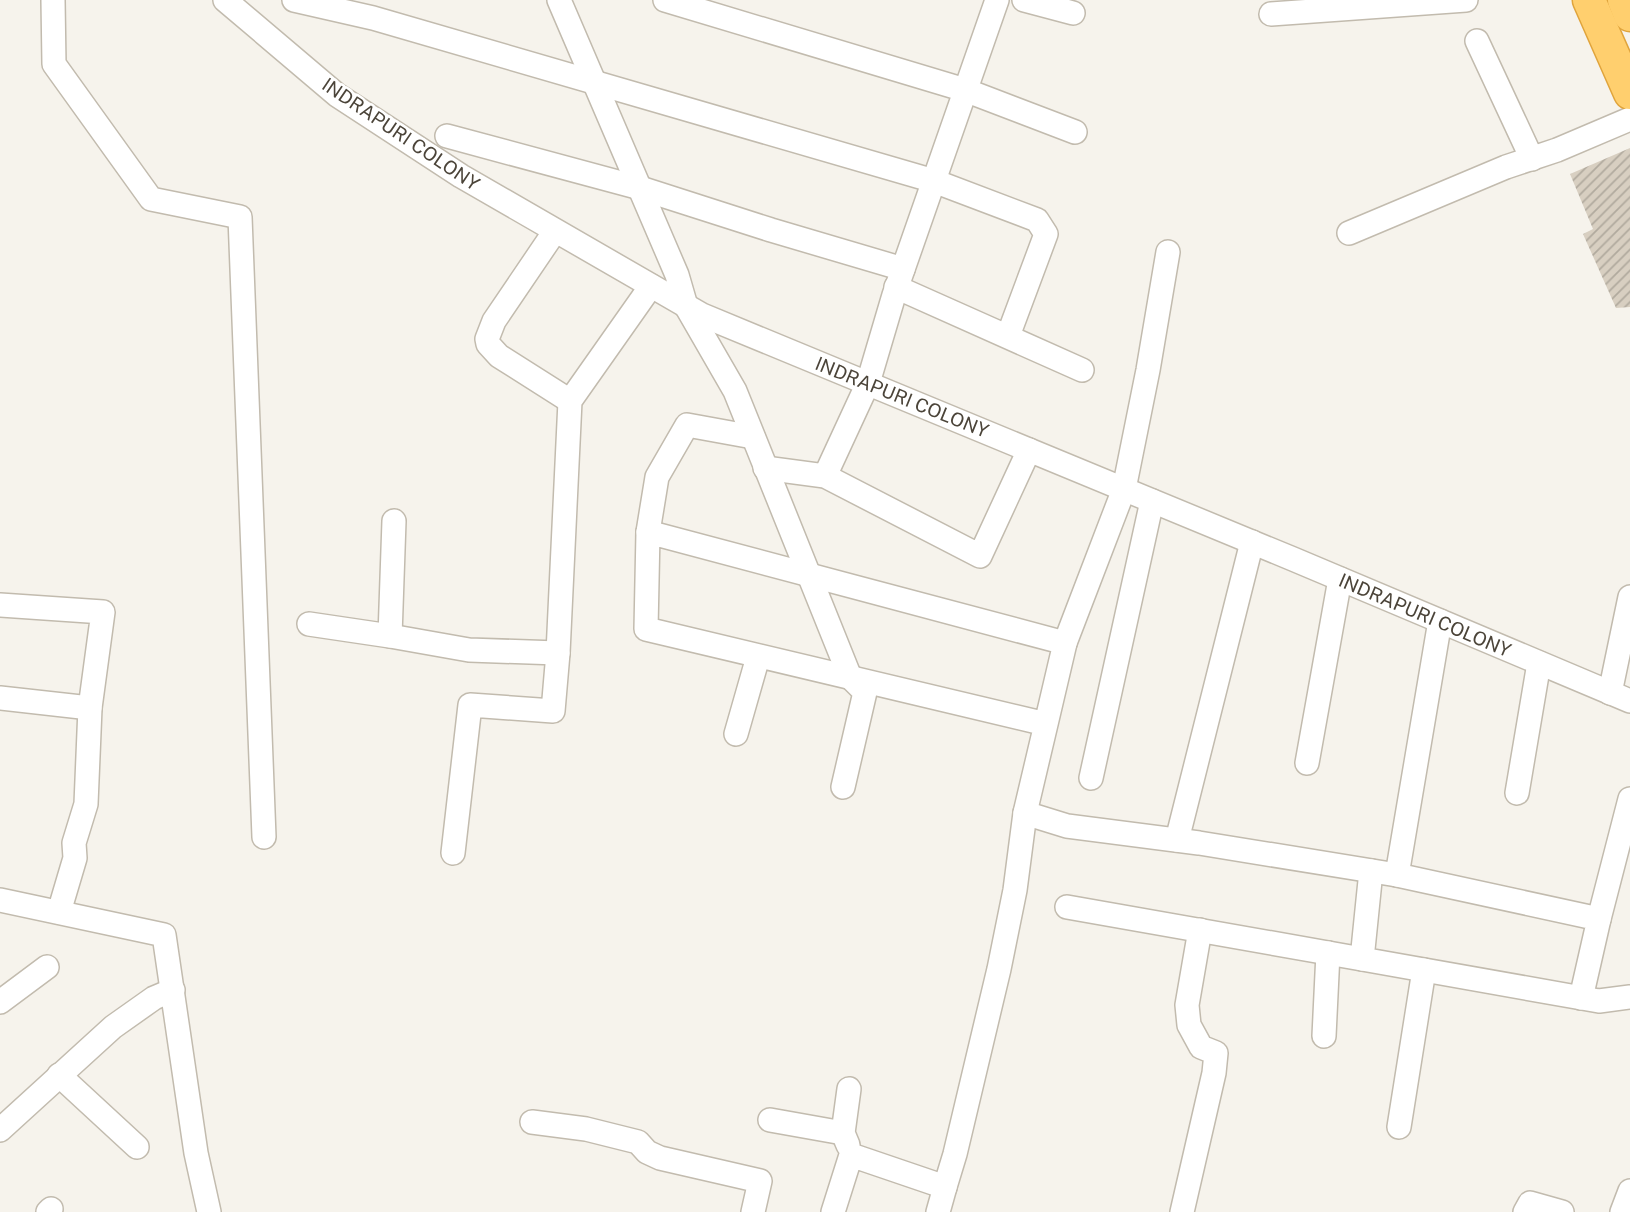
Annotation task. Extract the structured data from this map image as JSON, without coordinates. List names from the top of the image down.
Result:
{
  "streets": {
    "street": ["INDRAPURI COLONY"]
  }
}
